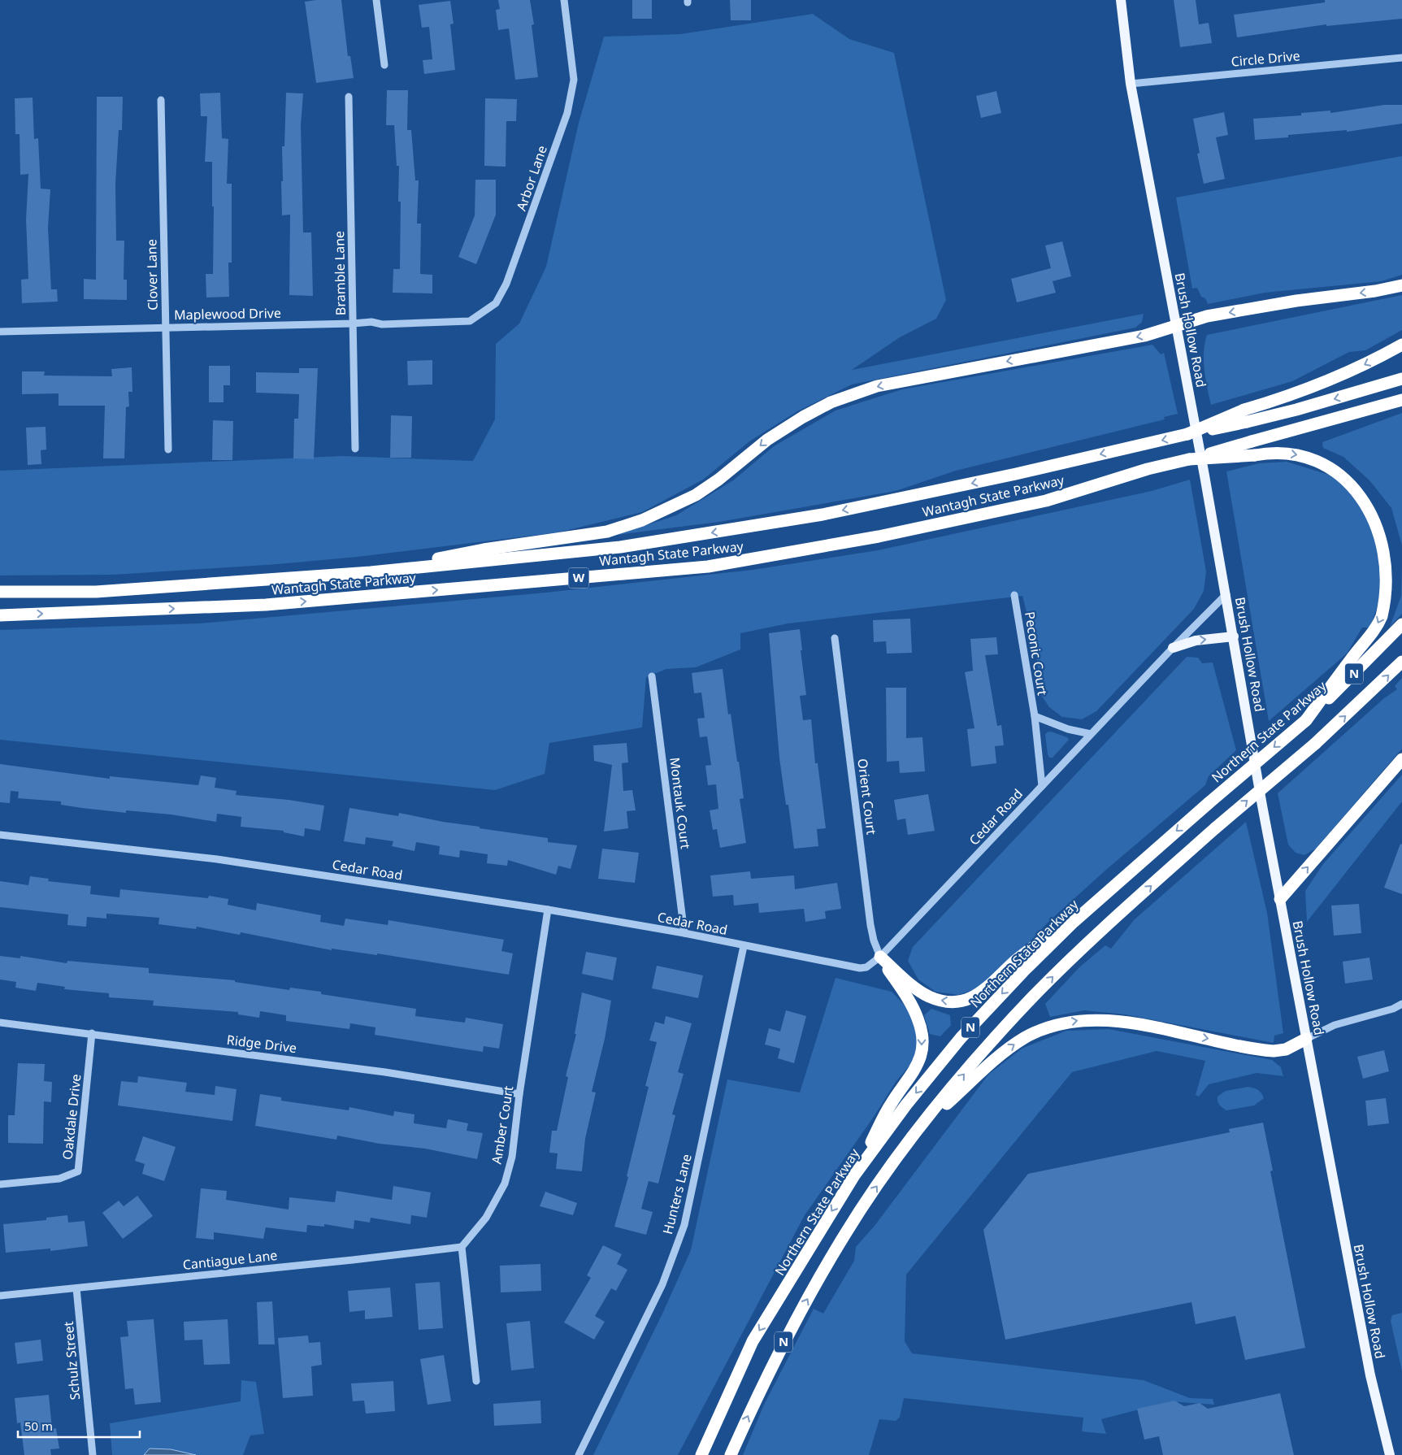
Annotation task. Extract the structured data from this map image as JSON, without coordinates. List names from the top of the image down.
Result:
{
  "streets": {
    "highway": [
      "Wantagh State Parkway",
      "W",
      "N",
      "Northern State Parkway"
    ],
    "main road": ["Brush Hollow Road"],
    "street": [
      "Circle Drive",
      "Arbor Lane",
      "Bramble Lane",
      "Clover Lane",
      "Maplewood Drive",
      "Peconic Court",
      "Orient Court",
      "Montauk Court",
      "Cedar Road",
      "Ridge Drive",
      "Oakdale Drive",
      "Amber Court",
      "Hunters Lane",
      "Cantiague Lane",
      "Schulz Street"
    ]
  },
  "crossings": [
    ["Circle Drive", "Brush Hollow Road"],
    ["Arbor Lane", "Maplewood Drive"],
    ["Bramble Lane", "Maplewood Drive"],
    ["Clover Lane", "Maplewood Drive"],
    ["Brush Hollow Road", "Cedar Road"],
    ["Peconic Court", "Cedar Road"],
    ["Orient Court", "Cedar Road"],
    ["Montauk Court", "Cedar Road"],
    ["Cedar Road", "Amber Court"],
    ["Cedar Road", "Hunters Lane"],
    ["Ridge Drive", "Oakdale Drive"],
    ["Ridge Drive", "Amber Court"],
    ["Amber Court", "Cantiague Lane"],
    ["Cantiague Lane", "Schulz Street"]
  ],
  "scale_bar": "50 m"
}
